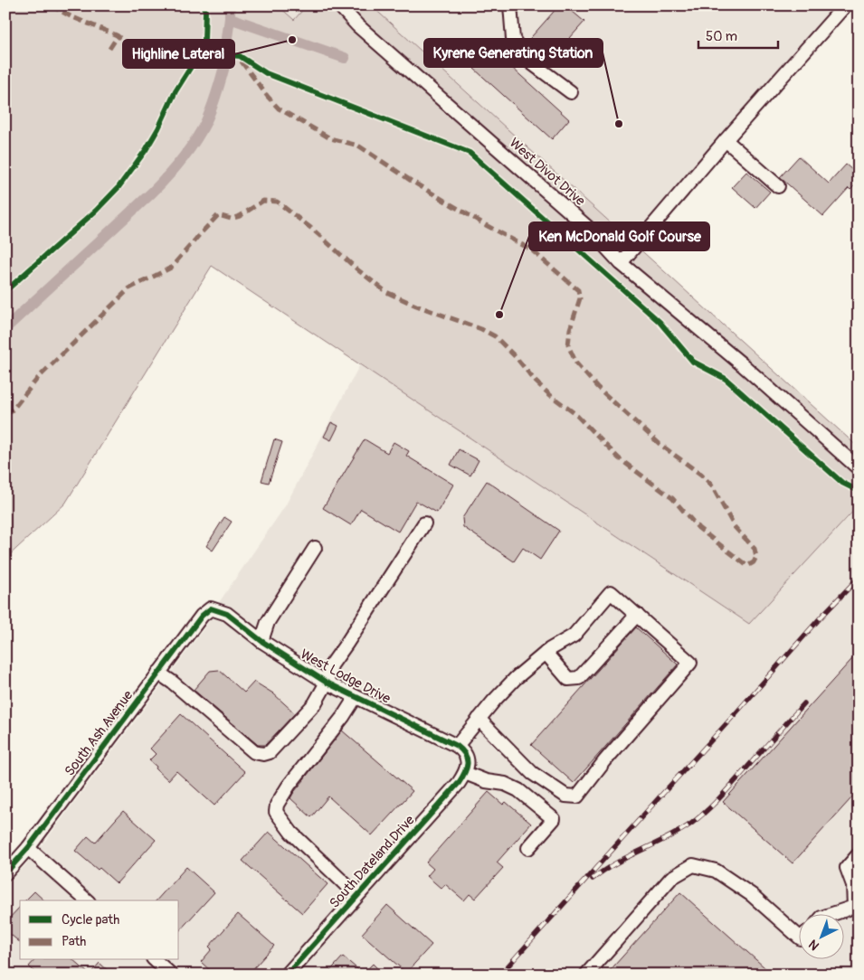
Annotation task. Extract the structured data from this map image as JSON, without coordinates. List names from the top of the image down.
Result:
{
  "streets": {
    "street": [
      "West Divot Drive",
      "West Lodge Drive",
      "South Ash Avenue",
      "South Dateland Drive"
    ]
  },
  "crossings": [
    ["West Lodge Drive", "South Ash Avenue"],
    ["West Lodge Drive", "South Dateland Drive"]
  ],
  "places": ["Highline Lateral", "Kyrene Generating Station", "Ken McDonald Golf Course"],
  "legend": ["Cycle path", "Path"],
  "scale_bar": "50 m",
  "north": "bottom left"
}
